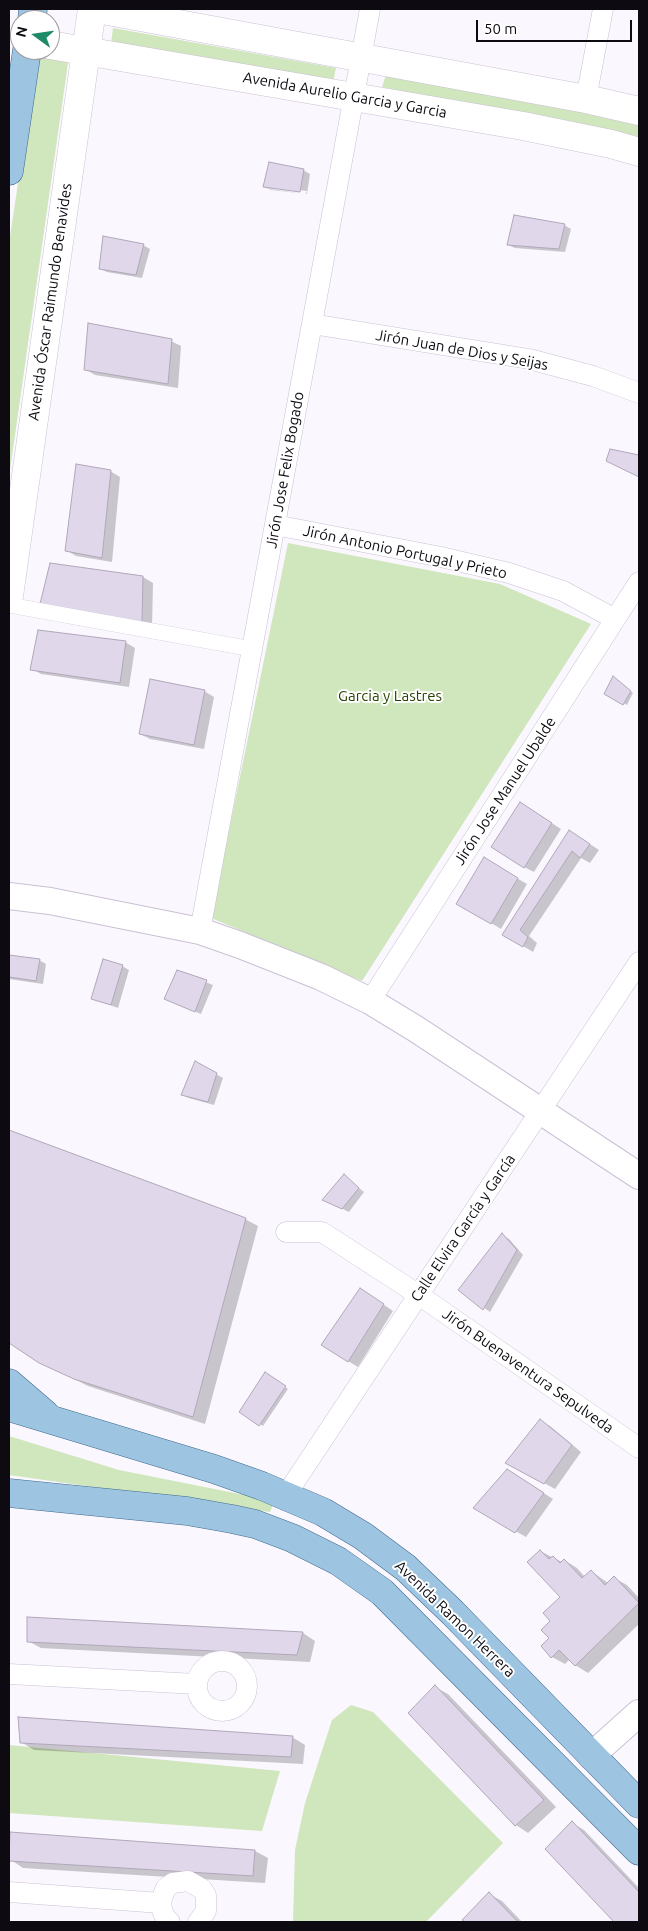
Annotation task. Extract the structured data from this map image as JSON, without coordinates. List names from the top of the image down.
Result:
{
  "streets": {
    "main road": ["Avenida Aurelio Garcia y Garcia", "Avenida Óscar Raimundo Benavides", "Avenida Ramon Herrera"],
    "street": [
      "Jirón Juan de Dios y Seijas",
      "Jirón Jose Felix Bogado",
      "Jirón Antonio Portugal y Prieto",
      "Jirón Jose Manuel Ubalde",
      "Calle Elvira García y García",
      "Jirón Buenaventura Sepulveda"
    ]
  },
  "crossings": [
    ["Avenida Aurelio Garcia y Garcia", "Avenida Óscar Raimundo Benavides"],
    ["Avenida Aurelio Garcia y Garcia", "Jirón Jose Felix Bogado"],
    ["Jirón Juan de Dios y Seijas", "Jirón Jose Felix Bogado"],
    ["Jirón Jose Felix Bogado", "Jirón Antonio Portugal y Prieto"],
    ["Jirón Antonio Portugal y Prieto", "Jirón Jose Manuel Ubalde"],
    ["Calle Elvira García y García", "Jirón Buenaventura Sepulveda"],
    ["Calle Elvira García y García", "Avenida Ramon Herrera"]
  ],
  "parks": ["Garcia y Lastres"],
  "scale_bar": "50 m",
  "north": "left"
}
